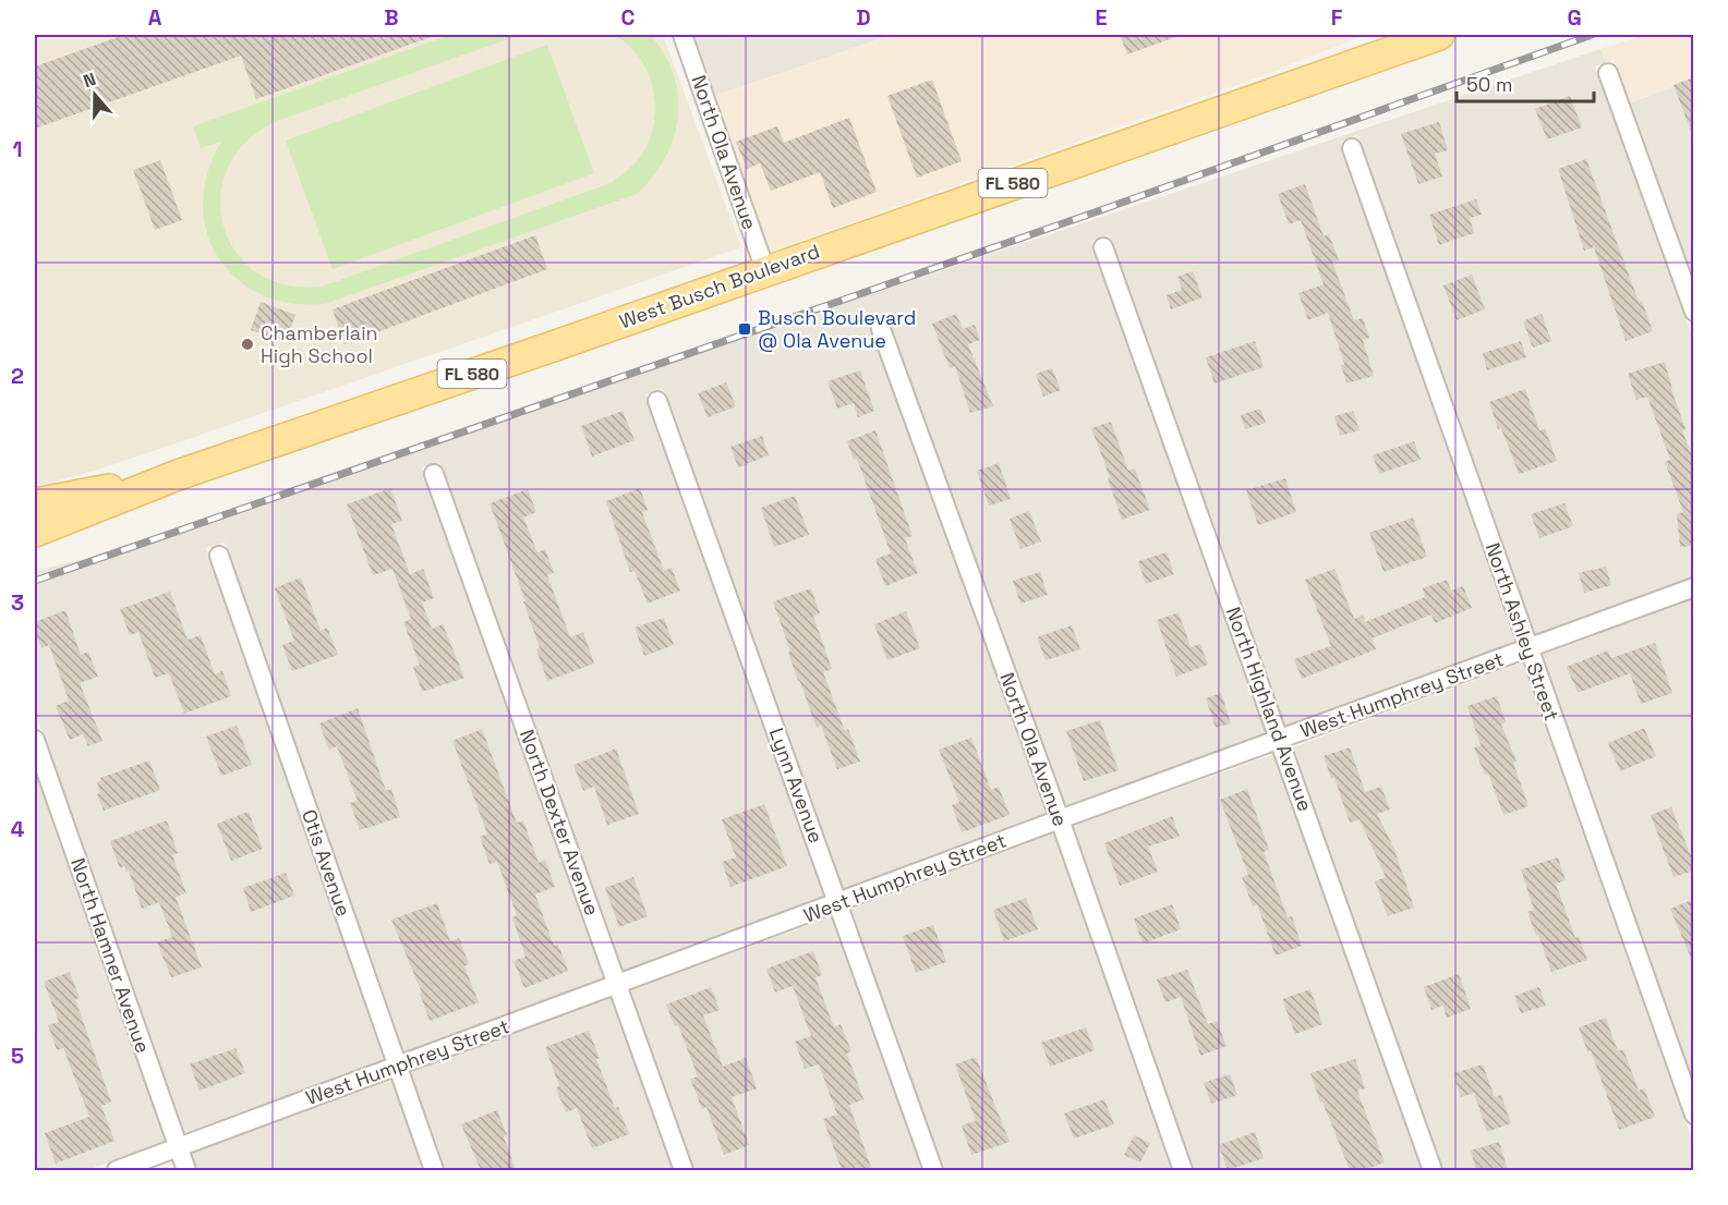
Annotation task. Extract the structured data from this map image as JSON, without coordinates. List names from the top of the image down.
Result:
{
  "streets": {
    "main road": ["FL 580", "West Busch Boulevard"],
    "street": [
      "North Ola Avenue",
      "North Ashley Street",
      "West Humphrey Street",
      "North Highland Avenue",
      "Lynn Avenue",
      "North Dexter Avenue",
      "Otis Avenue",
      "North Hamner Avenue"
    ]
  },
  "crossings": [
    ["North Ola Avenue", "West Busch Boulevard"],
    ["North Ola Avenue", "West Humphrey Street"],
    ["North Ashley Street", "West Humphrey Street"],
    ["West Humphrey Street", "North Highland Avenue"],
    ["West Humphrey Street", "Lynn Avenue"],
    ["West Humphrey Street", "North Dexter Avenue"],
    ["West Humphrey Street", "Otis Avenue"],
    ["West Humphrey Street", "North Hamner Avenue"]
  ],
  "places": {
    "transit": ["Busch Boulevard @ Ola Avenue"],
    "other": ["Chamberlain High School"]
  },
  "scale_bar": "50 m",
  "north": "top",
  "grid": {
    "columns": [
      "A",
      "B",
      "C",
      "D",
      "E",
      "F",
      "G"
    ],
    "rows": [
      "1",
      "2",
      "3",
      "4",
      "5"
    ]
  }
}
